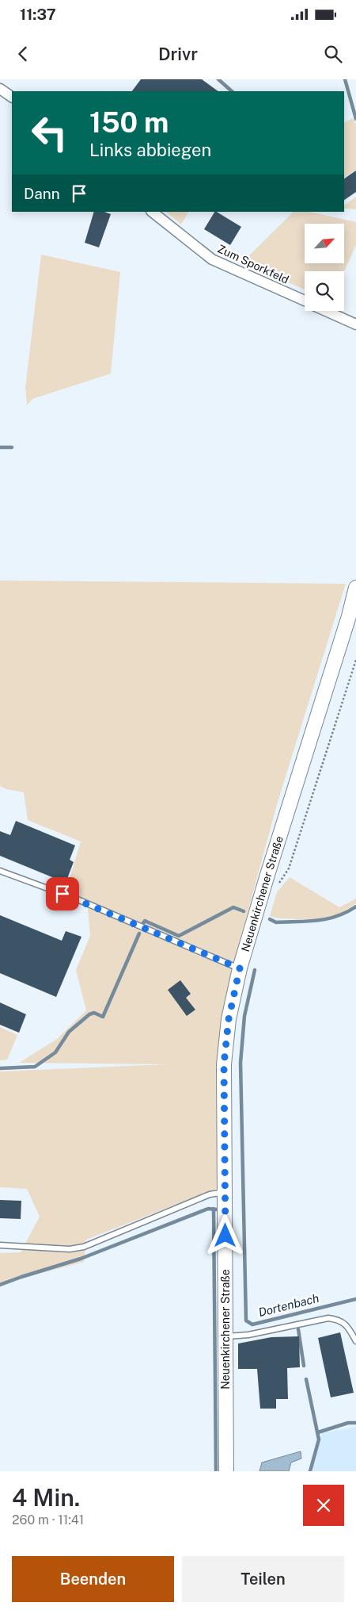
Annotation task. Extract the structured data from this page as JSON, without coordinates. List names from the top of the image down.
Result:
{
  "streets": {
    "street": ["Zum Sporkfeld", "Neuenkirchener Straße"]
  },
  "water": ["Dortenbach"],
  "north": "top right",
  "page": {
    "status": "11:37",
    "header": "Drivr",
    "turn": ["150 m", "Links abbiegen"],
    "then": "Dann",
    "heading": ["4 Min.", "260 m · 11:41"],
    "buttons": ["Beenden", "Teilen"]
  }
}
